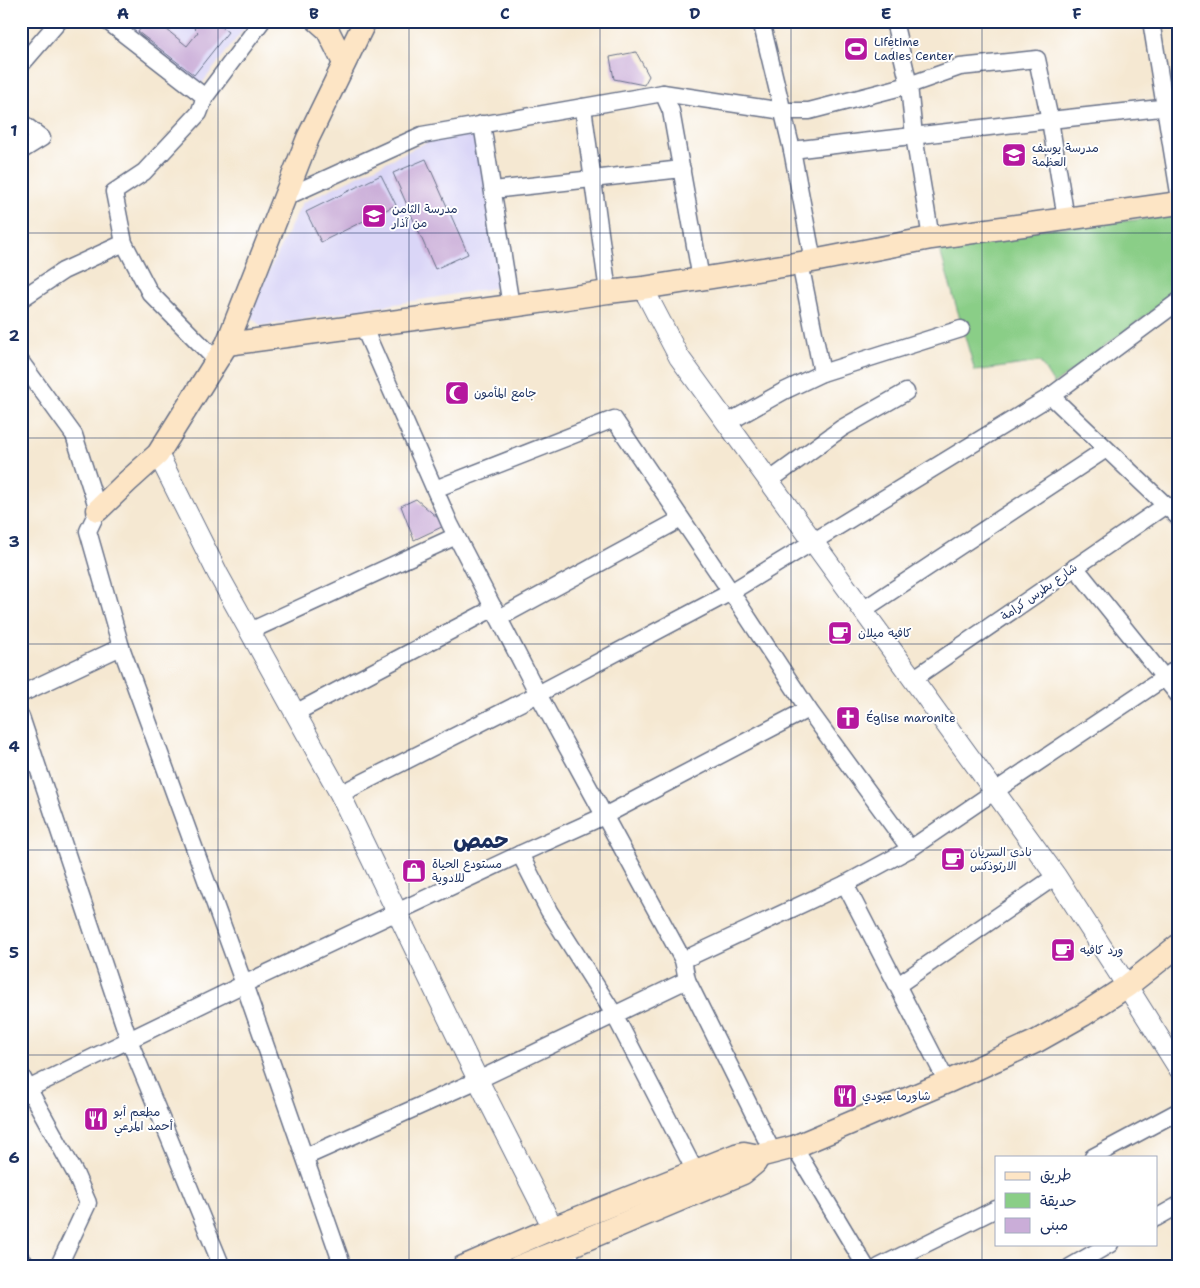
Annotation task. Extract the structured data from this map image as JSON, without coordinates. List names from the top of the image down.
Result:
{
  "streets": {
    "street": ["شارع بطرس كرامة"]
  },
  "districts": ["حمص"],
  "places": {
    "sports": ["Lifetime Ladies Center"],
    "school or university": ["مدرسة يوسف العظمة", "مدرسة الثامن من آذار"],
    "mosque": ["جامع المأمون"],
    "cafe": ["كافيه ميلان", "نادي السريان الارثوذكس", "ورد كافيه"],
    "church": ["Église maronite"],
    "shop": ["مستودع الحياة للادوية"],
    "restaurant": ["شاورما عبودي", "مطعم أبو أحمد المرعي"]
  },
  "legend": ["طريق", "حديقة", "مبنى"],
  "grid": {
    "columns": [
      "A",
      "B",
      "C",
      "D",
      "E",
      "F"
    ],
    "rows": [
      "1",
      "2",
      "3",
      "4",
      "5",
      "6"
    ]
  }
}
